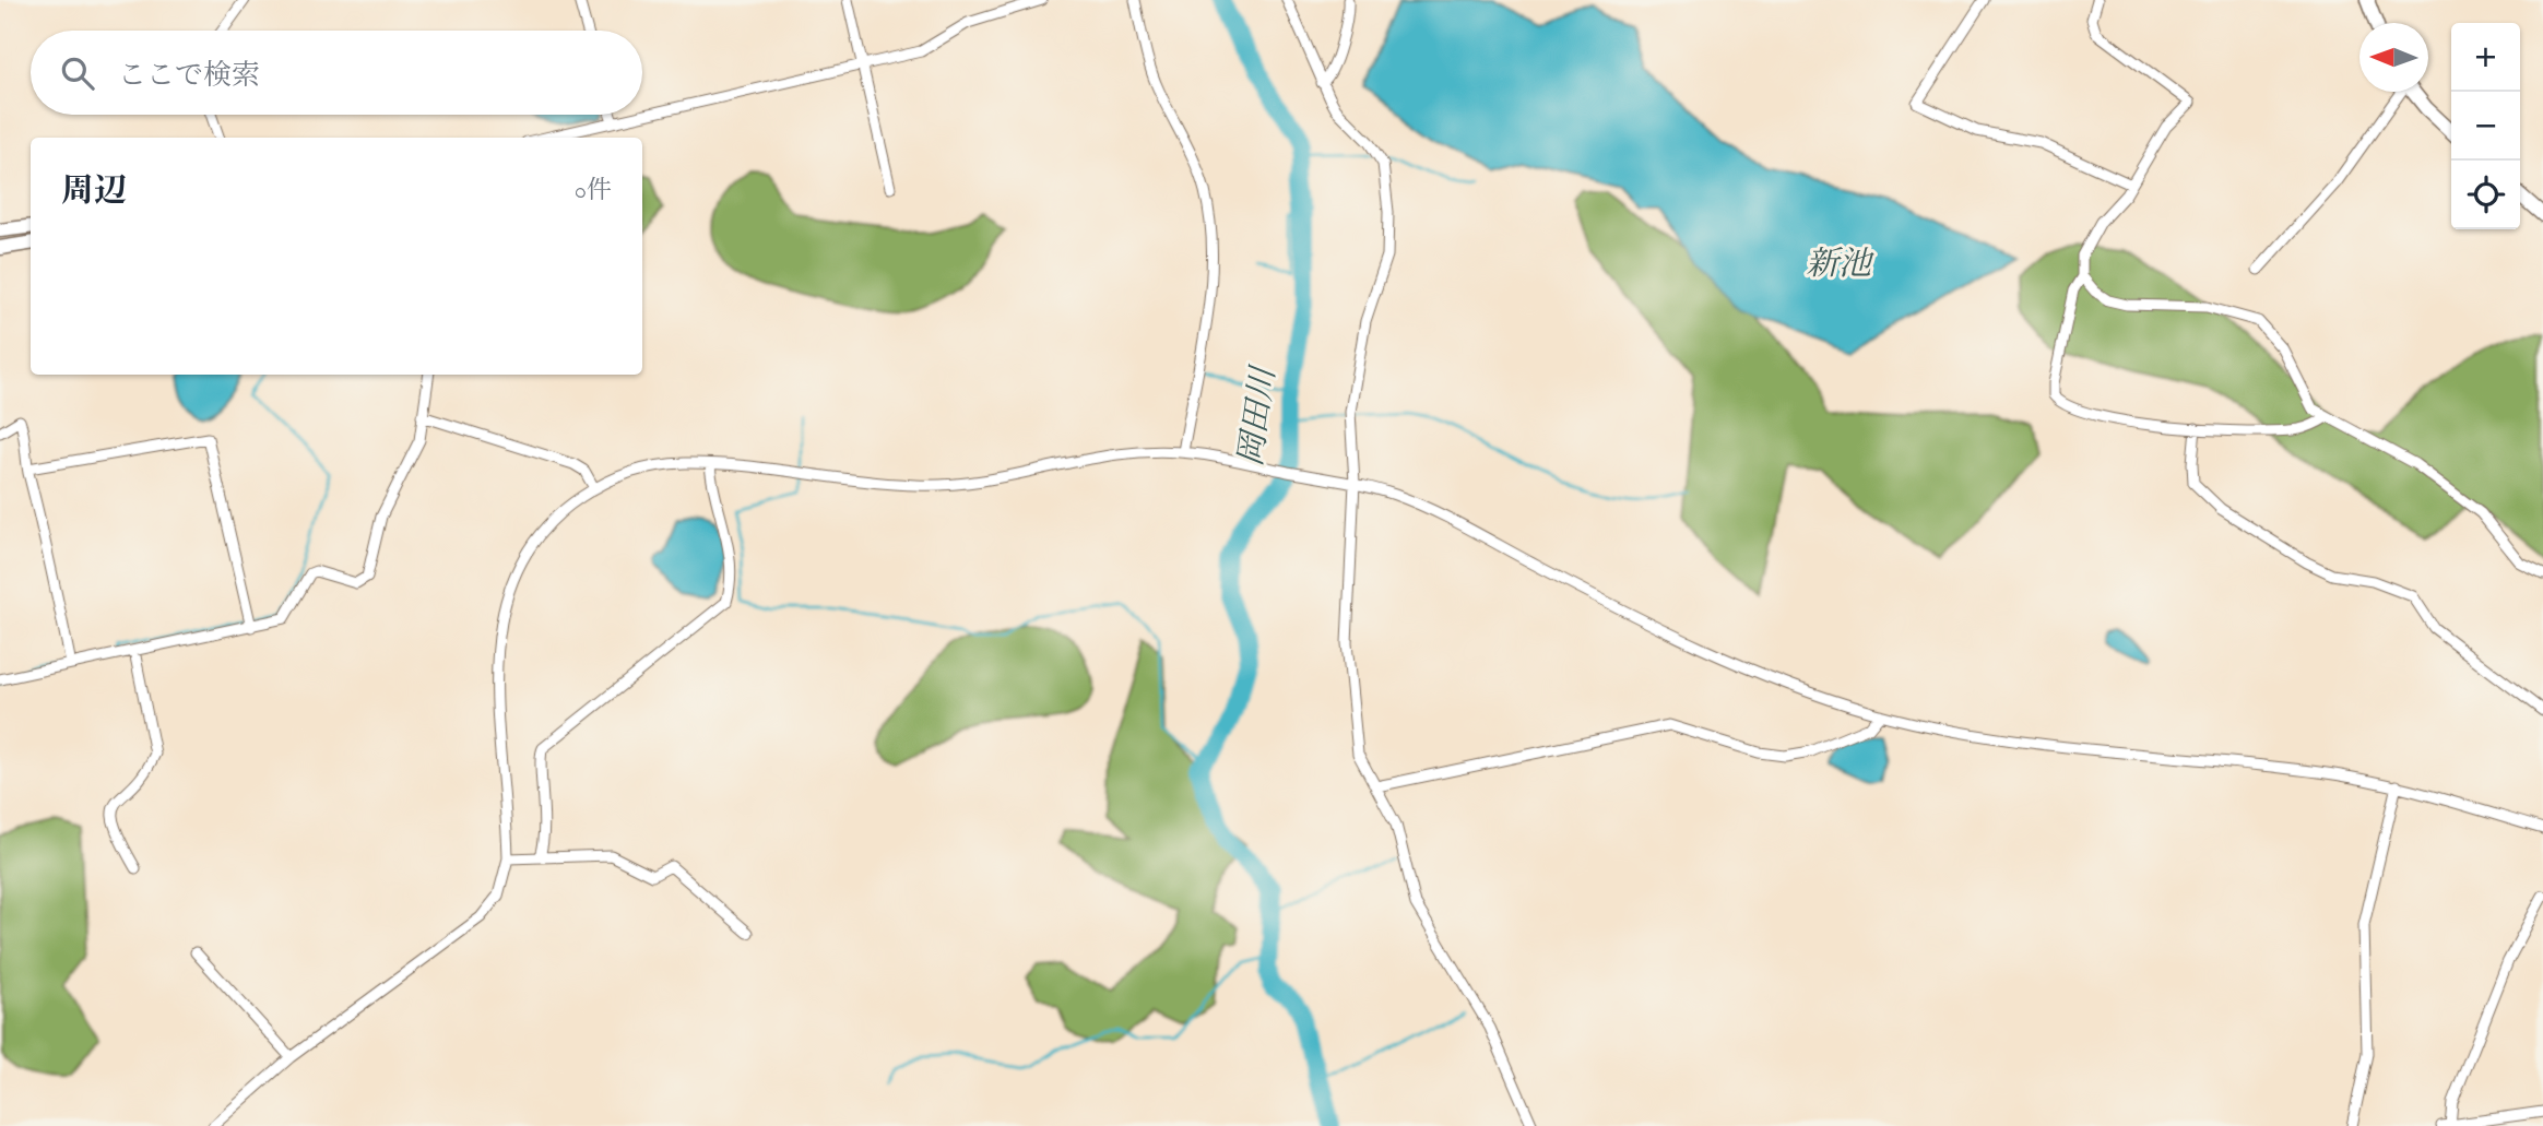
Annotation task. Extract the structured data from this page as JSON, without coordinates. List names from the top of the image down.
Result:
{
  "water": ["新池", "岡田川"],
  "north": "left",
  "page": {
    "map_buttons": ["+", "−"],
    "search": "ここで検索",
    "heading": ["周辺", "0件"]
  }
}
